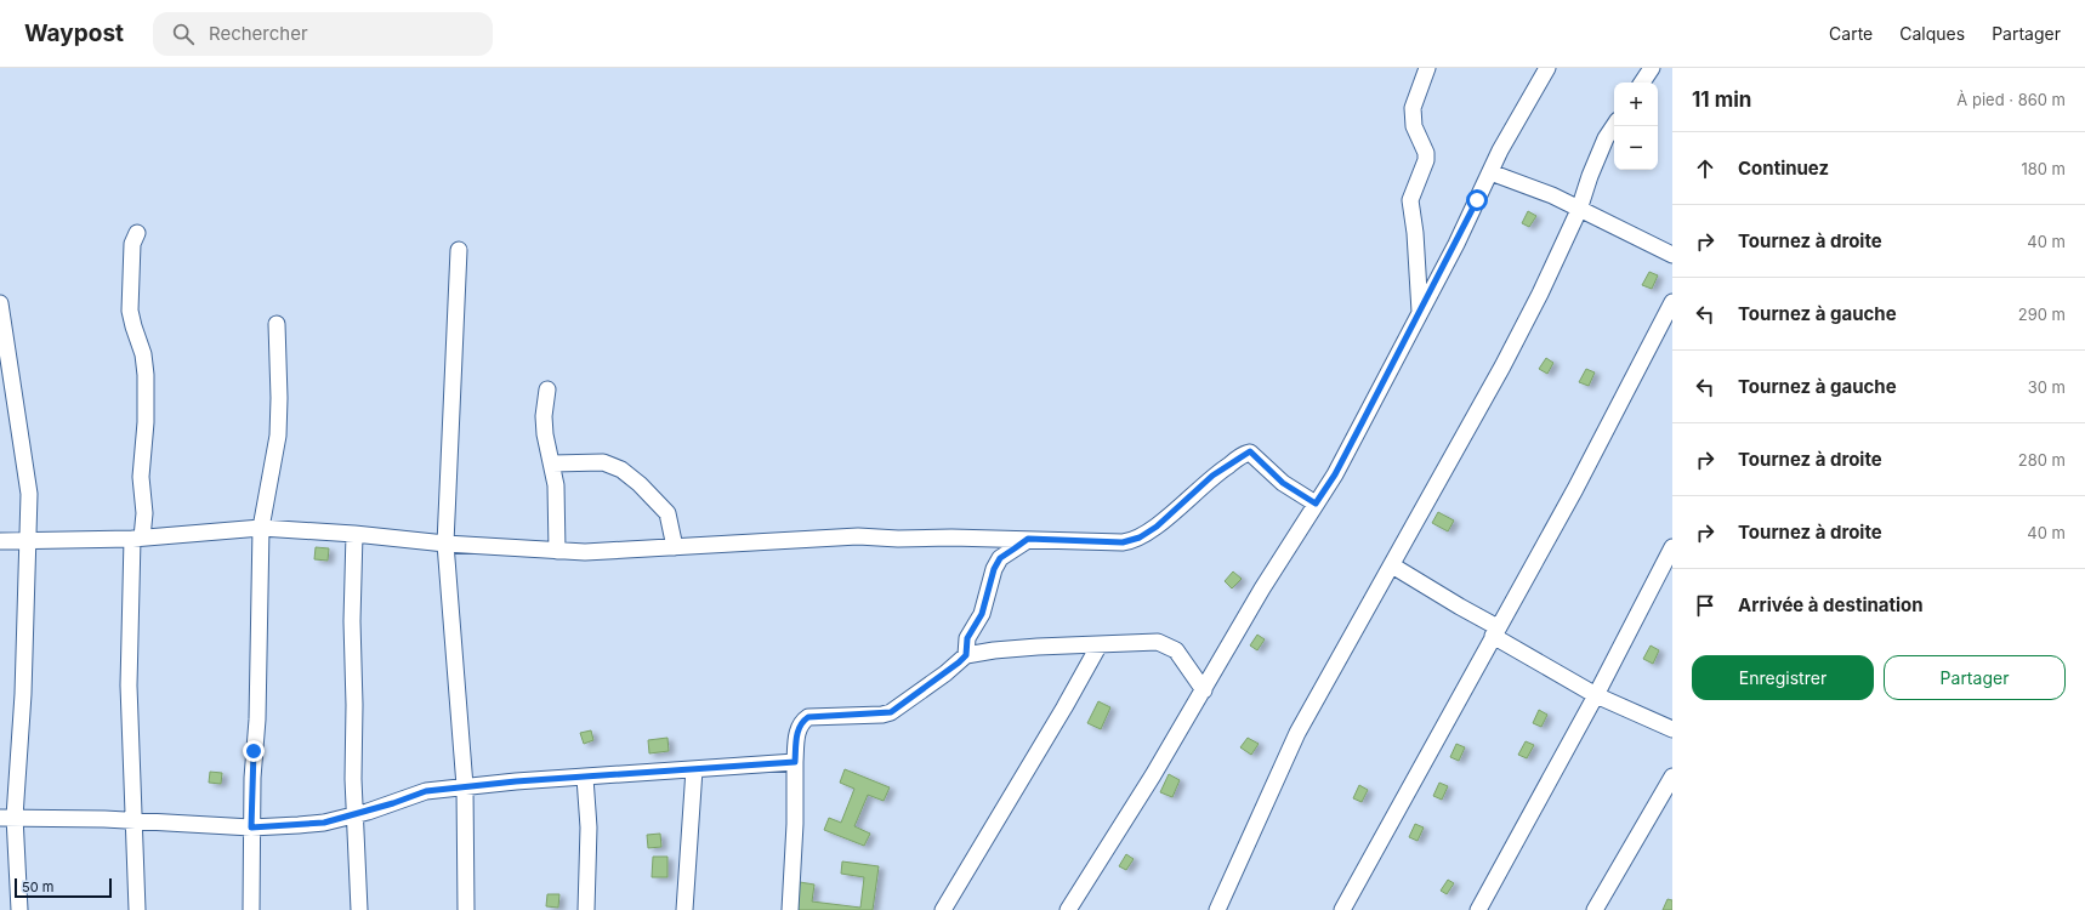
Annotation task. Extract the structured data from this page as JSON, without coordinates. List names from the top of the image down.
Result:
{
  "scale_bar": "50 m",
  "page": {
    "header": "Waypost",
    "search": "Rechercher",
    "nav": ["Carte", "Calques", "Partager"],
    "heading": ["11 min", "À pied · 860 m"],
    "map_buttons": ["+", "−"],
    "list": [
      ["Continuez", "180 m"],
      ["Tournez à droite", "40 m"],
      ["Tournez à gauche", "290 m"],
      ["Tournez à gauche", "30 m"],
      ["Tournez à droite", "280 m"],
      ["Tournez à droite", "40 m"],
      "Arrivée à destination"
    ],
    "buttons": ["Enregistrer", "Partager"],
    "scale": "50 m"
  }
}
